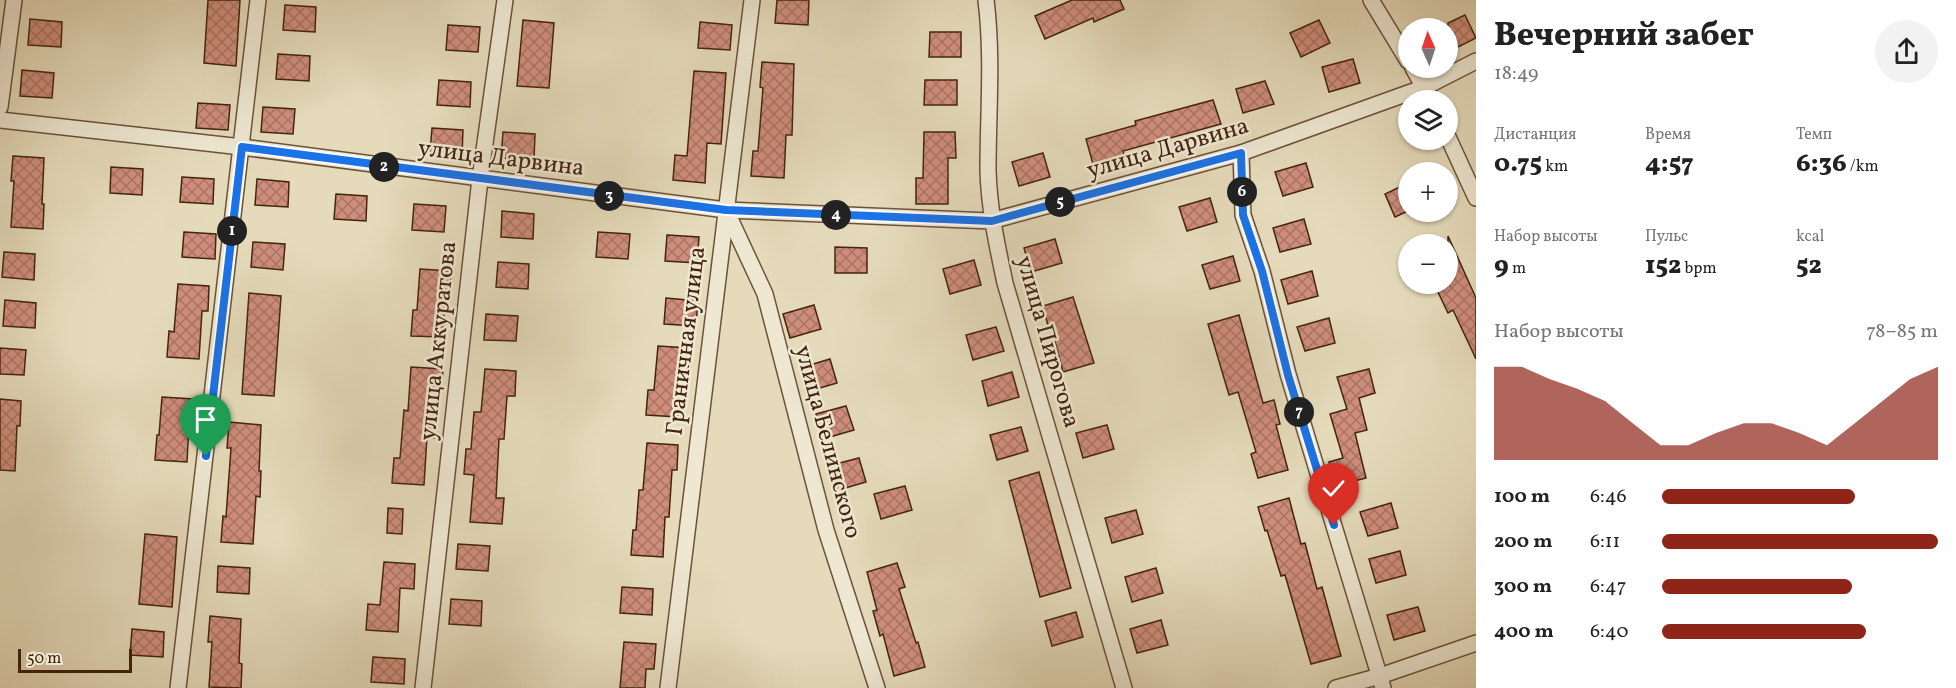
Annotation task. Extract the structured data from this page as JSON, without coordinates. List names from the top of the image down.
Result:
{
  "streets": {
    "street": [
      "улица Дарвина",
      "улица Аккуратова",
      "Граничная улица",
      "улица Пирогова",
      "улица Белинского"
    ]
  },
  "crossings": [
    ["улица Дарвина", "улица Аккуратова"],
    ["улица Дарвина", "Граничная улица"],
    ["улица Дарвина", "улица Пирогова"],
    ["улица Дарвина", "улица Белинского"],
    ["Граничная улица", "улица Белинского"]
  ],
  "scale_bar": "50 m",
  "north": "top",
  "page": {
    "heading": ["Вечерний забег", "18:49"],
    "map_buttons": ["+", "−"],
    "stats": [
      ["Дистанция", "0.75 km"],
      ["Время", "4:57"],
      ["Темп", "6:36 /km"],
      ["Набор высоты", "9 m"],
      ["Пульс", "152 bpm"],
      ["kcal", "52"]
    ],
    "pins": [
      "2",
      "6",
      "3",
      "5",
      "4",
      "1",
      "7"
    ],
    "chart": ["Набор высоты", "78–85 m"],
    "list": [
      {
        "name": "100 m",
        "note": "6:46"
      },
      {
        "name": "200 m",
        "note": "6:11"
      },
      {
        "name": "300 m",
        "note": "6:47"
      },
      {
        "name": "400 m",
        "note": "6:40"
      }
    ],
    "scale": "50 m"
  }
}
